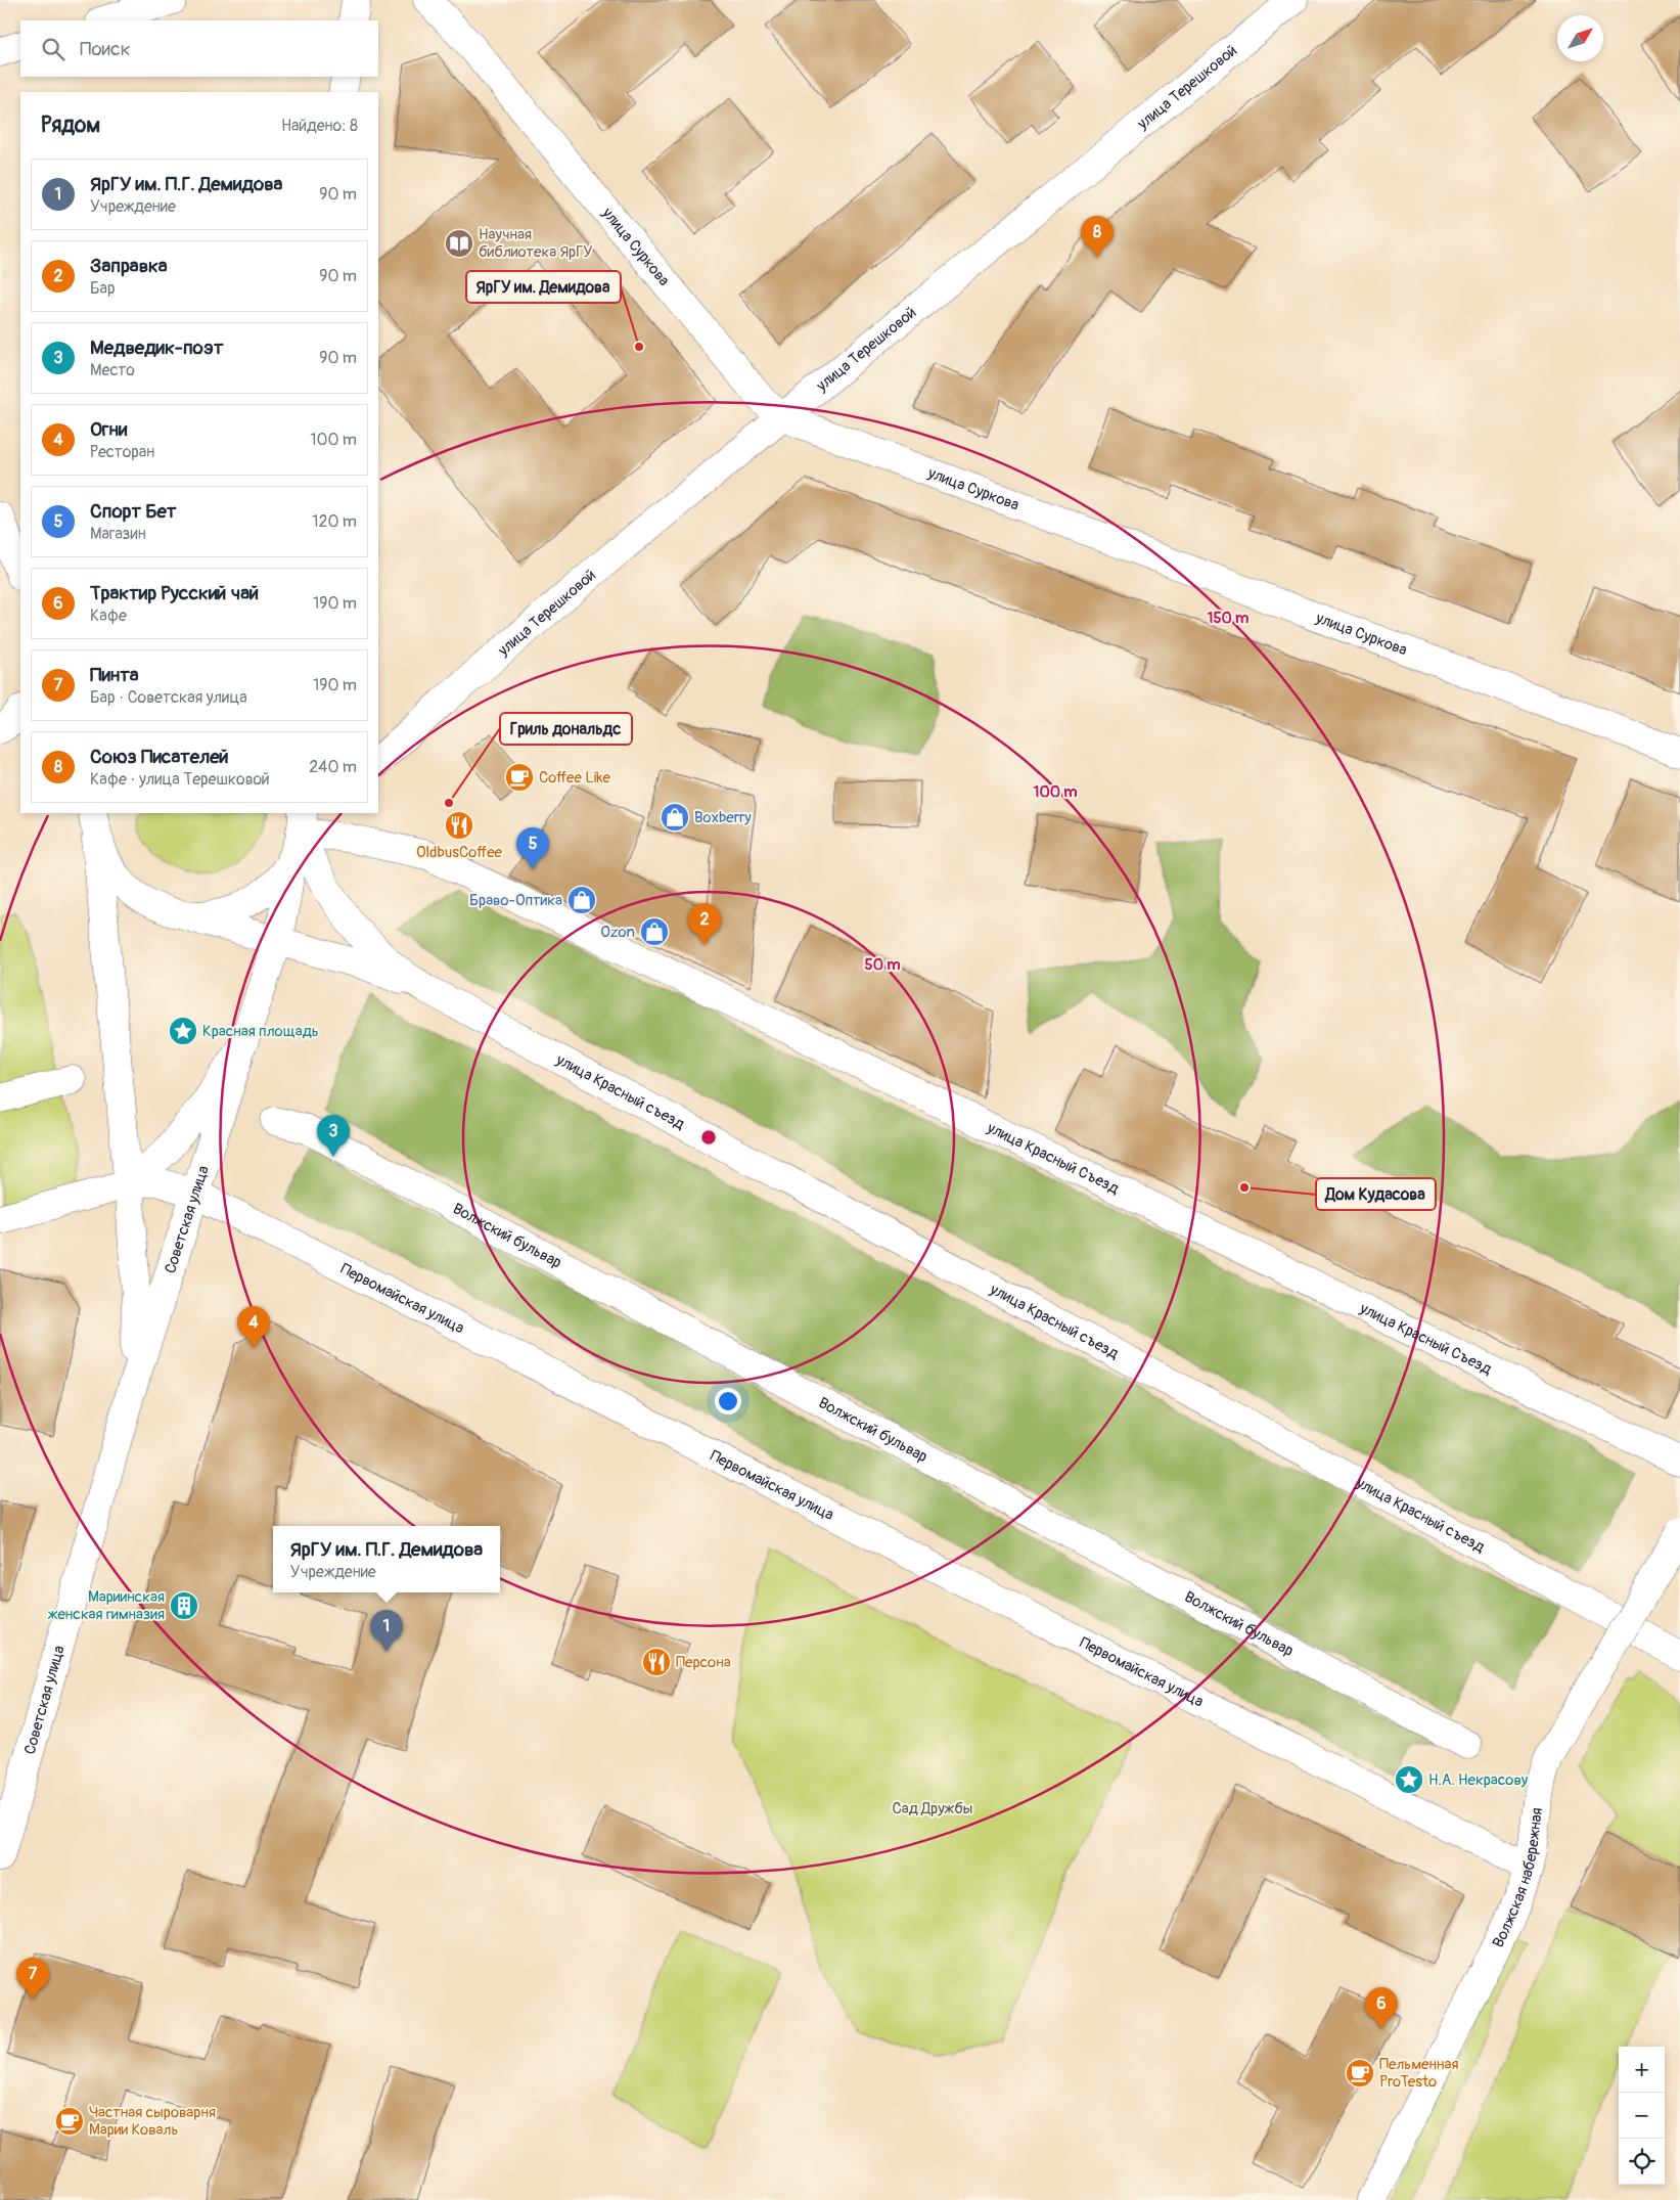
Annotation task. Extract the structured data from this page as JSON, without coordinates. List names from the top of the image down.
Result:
{
  "streets": {
    "street": [
      "улица Терешковой",
      "улица Суркова",
      "улица Красный съезд",
      "улица Красный Съезд",
      "Советская улица",
      "Волжский бульвар",
      "Первомайская улица",
      "Волжская набережная"
    ]
  },
  "crossings": [
    ["улица Терешковой", "улица Суркова"],
    ["Советская улица", "Первомайская улица"],
    ["Первомайская улица", "Волжская набережная"]
  ],
  "parks": ["Сад Дружбы"],
  "places": {
    "library": ["Научная библиотека ЯрГУ"],
    "other": ["ЯрГУ им. Демидова", "Гриль дональдс", "Дом Кудасова"],
    "cafe": ["Coffee Like", "Пельменная ProTesto", "Частная сыроварня Марии Коваль"],
    "shop": ["Boxberry", "Браво-Оптика", "Ozon"],
    "restaurant": ["OldbusCoffee", "Персона"],
    "place": ["Красная площадь", "Н.А. Некрасову"],
    "building": ["Мариинская женская гимназия"]
  },
  "north": "top right",
  "page": {
    "search": "Поиск",
    "heading": ["Рядом", "Найдено: 8"],
    "list": [
      {
        "mark": "1",
        "name": "ЯрГУ им. П.Г. Демидова",
        "note": "Учреждение",
        "value": "90 m"
      },
      {
        "mark": "2",
        "name": "Заправка",
        "note": "Бар",
        "value": "90 m"
      },
      {
        "mark": "3",
        "name": "Медведик-поэт",
        "note": "Место",
        "value": "90 m"
      },
      {
        "mark": "4",
        "name": "Огни",
        "note": "Ресторан",
        "value": "100 m"
      },
      {
        "mark": "5",
        "name": "Спорт Бет",
        "note": "Магазин",
        "value": "120 m"
      },
      {
        "mark": "6",
        "name": "Трактир Русский чай",
        "note": "Кафе",
        "value": "190 m"
      },
      {
        "mark": "7",
        "name": "Пинта",
        "note": "Бар · Советская улица",
        "value": "190 m"
      },
      {
        "mark": "8",
        "name": "Союз Писателей",
        "note": "Кафе · улица Терешковой",
        "value": "240 m"
      }
    ],
    "pins": [
      "8",
      "5",
      "2",
      "3",
      "4",
      "1",
      "7",
      "6"
    ],
    "popup": ["ЯрГУ им. П.Г. Демидова", "Учреждение"],
    "map_buttons": ["+", "−"]
  },
  "rings": ["150 m", "100 m", "50 m"]
}
